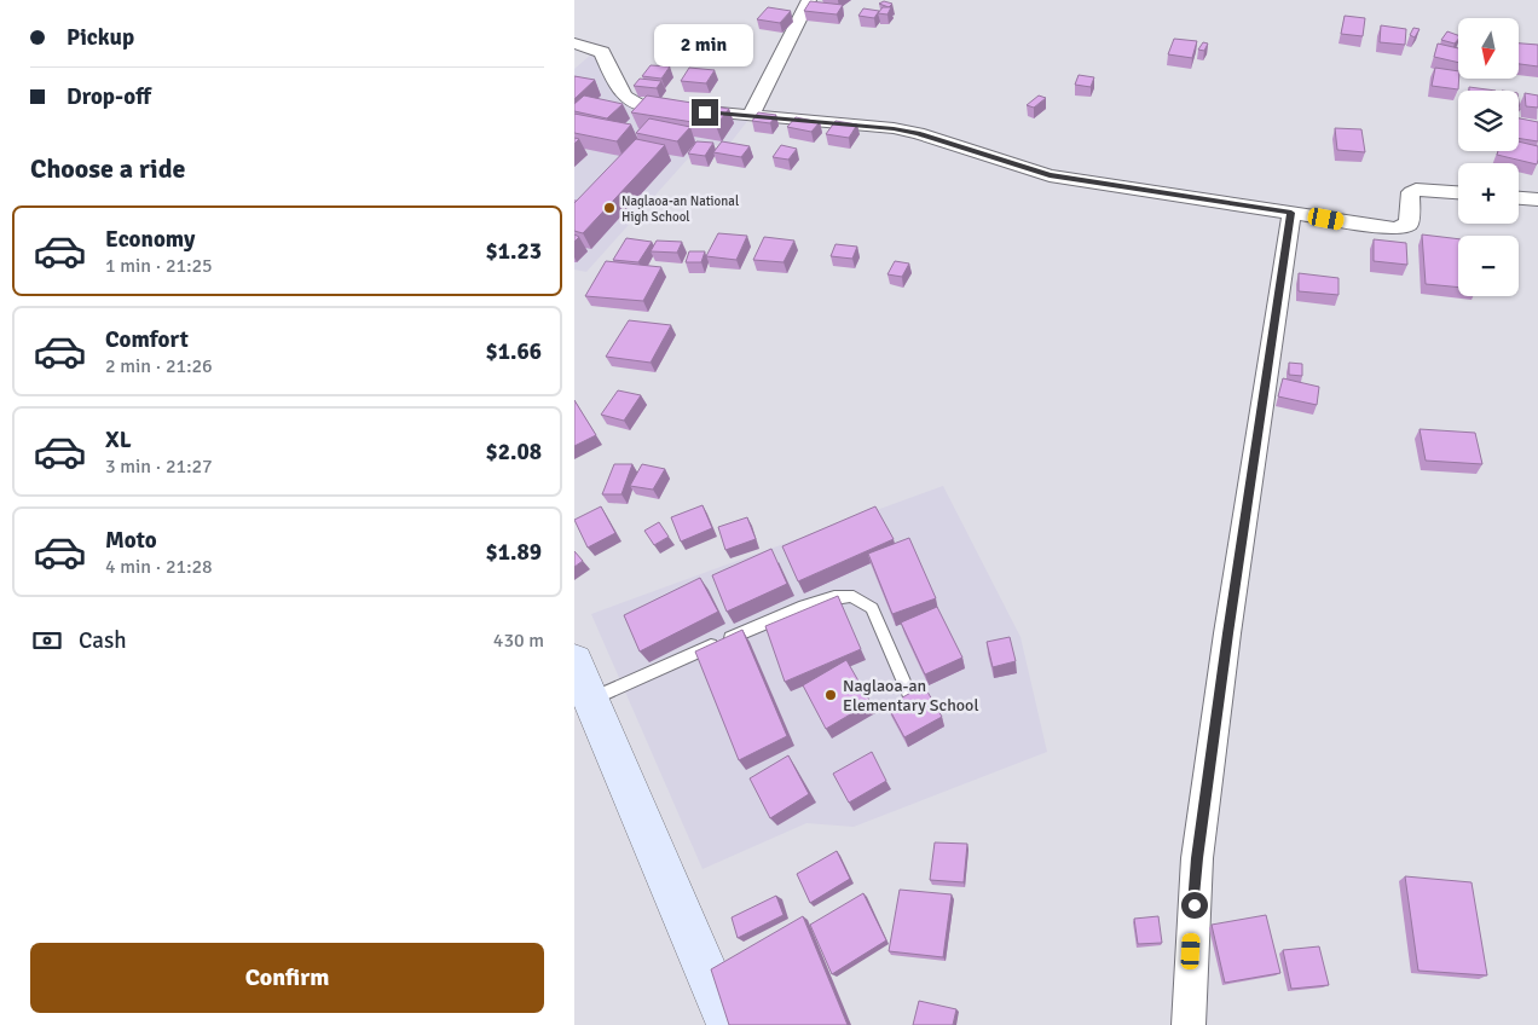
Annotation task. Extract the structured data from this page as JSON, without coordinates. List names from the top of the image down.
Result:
{
  "places": ["Naglaoa-an National High School", "Naglaoa-an Elementary School"],
  "north": "bottom",
  "page": {
    "banner": ["Pickup", "Drop-off"],
    "map_buttons": ["+", "−"],
    "bubble": "2 min",
    "heading": "Choose a ride",
    "list": [
      {
        "name": "Economy",
        "note": "1 min · 21:25",
        "value": "$1.23"
      },
      {
        "name": "Comfort",
        "note": "2 min · 21:26",
        "value": "$1.66"
      },
      {
        "name": "XL",
        "note": "3 min · 21:27",
        "value": "$2.08"
      },
      {
        "name": "Moto",
        "note": "4 min · 21:28",
        "value": "$1.89"
      }
    ],
    "pay": ["Cash", "430 m"],
    "buttons": "Confirm"
  }
}
